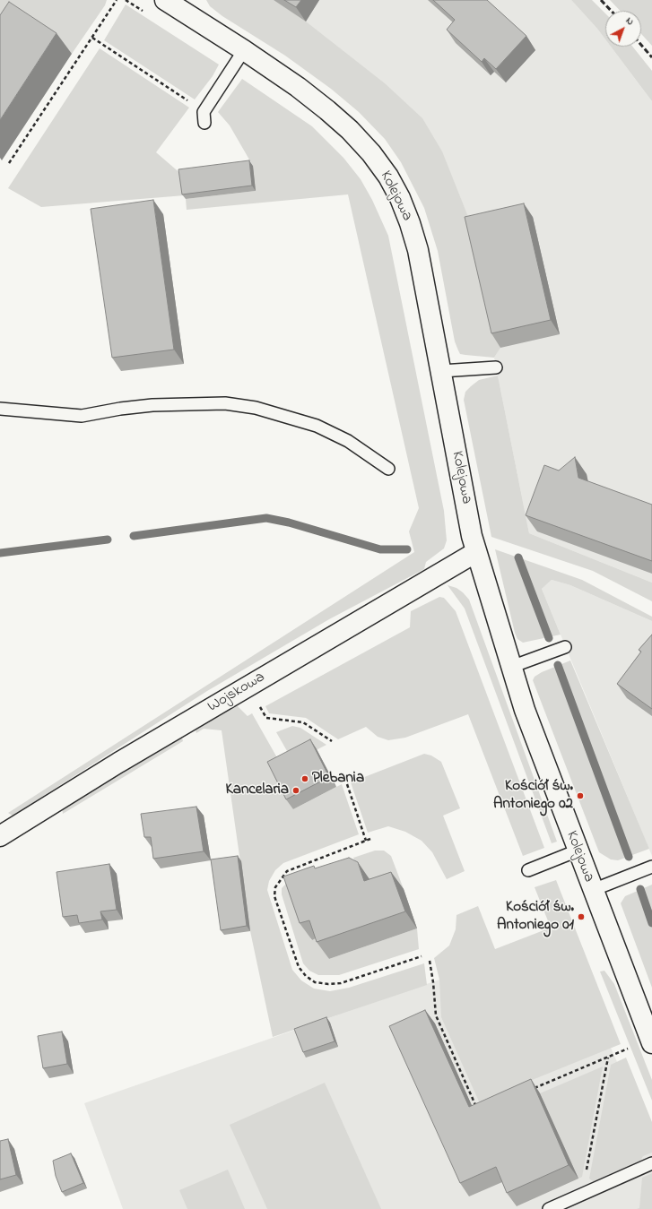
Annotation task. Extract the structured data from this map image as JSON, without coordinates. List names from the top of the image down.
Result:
{
  "streets": {
    "street": ["Kolejowa", "Wojskowa"]
  },
  "crossings": [
    ["Kolejowa", "Wojskowa"]
  ],
  "places": [
    "Plebania",
    "Kancelaria",
    "Kościół św. Antoniego 02",
    "Kościół św. Antoniego 01"
  ],
  "north": "top right"
}
